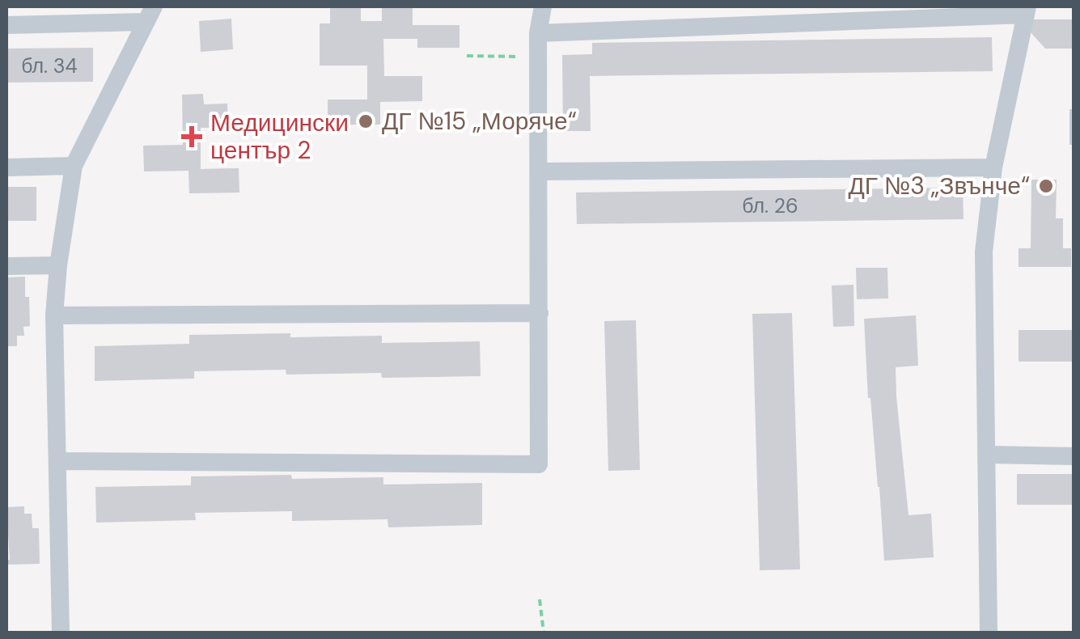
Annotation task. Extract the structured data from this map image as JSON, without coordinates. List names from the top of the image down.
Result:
{
  "places": {
    "other": ["ДГ №15 „Моряче“", "ДГ №3 „Звънче“"],
    "health": ["Медицински център 2"]
  },
  "house_numbers": ["бл. 34", "бл. 26"]
}
